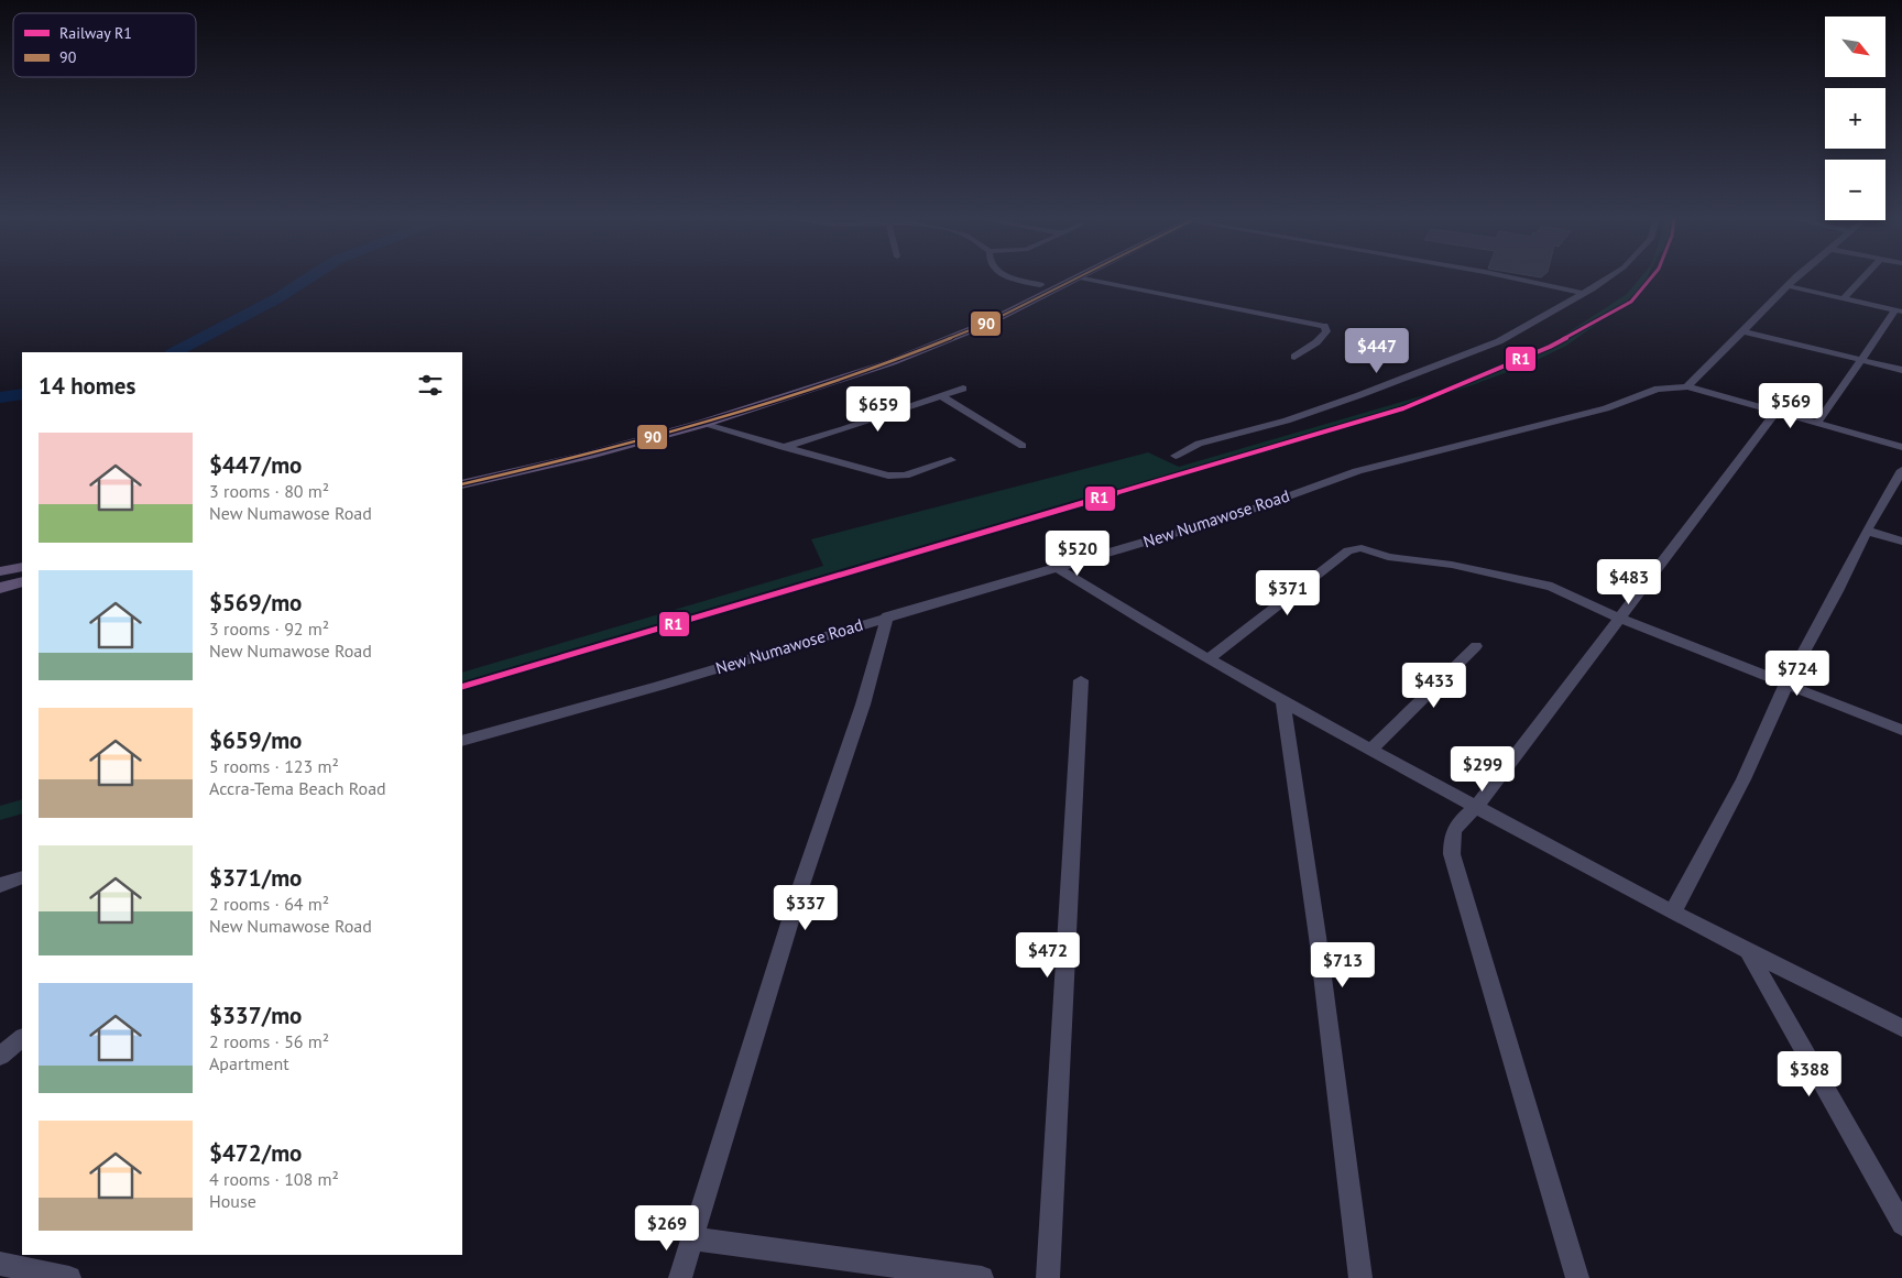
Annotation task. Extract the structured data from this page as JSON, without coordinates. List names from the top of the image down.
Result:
{
  "streets": {
    "street": ["New Numawose Road"]
  },
  "lines": ["rail line R1", "transit line 90"],
  "legend": ["Railway R1", "90"],
  "north": "bottom right",
  "page": {
    "map_buttons": ["+", "−"],
    "price": [
      "$447",
      "$569",
      "$659",
      "$520",
      "$483",
      "$371",
      "$724",
      "$433",
      "$299",
      "$337",
      "$472",
      "$713",
      "$388",
      "$269"
    ],
    "heading": "14 homes",
    "list": [
      {
        "name": "$447/mo",
        "note": "3 rooms · 80 m² · New Numawose Road"
      },
      {
        "name": "$569/mo",
        "note": "3 rooms · 92 m² · New Numawose Road"
      },
      {
        "name": "$659/mo",
        "note": "5 rooms · 123 m² · Accra-Tema Beach Road"
      },
      {
        "name": "$371/mo",
        "note": "2 rooms · 64 m² · New Numawose Road"
      },
      {
        "name": "$337/mo",
        "note": "2 rooms · 56 m² · Apartment"
      },
      {
        "name": "$472/mo",
        "note": "4 rooms · 108 m² · House"
      }
    ]
  }
}
